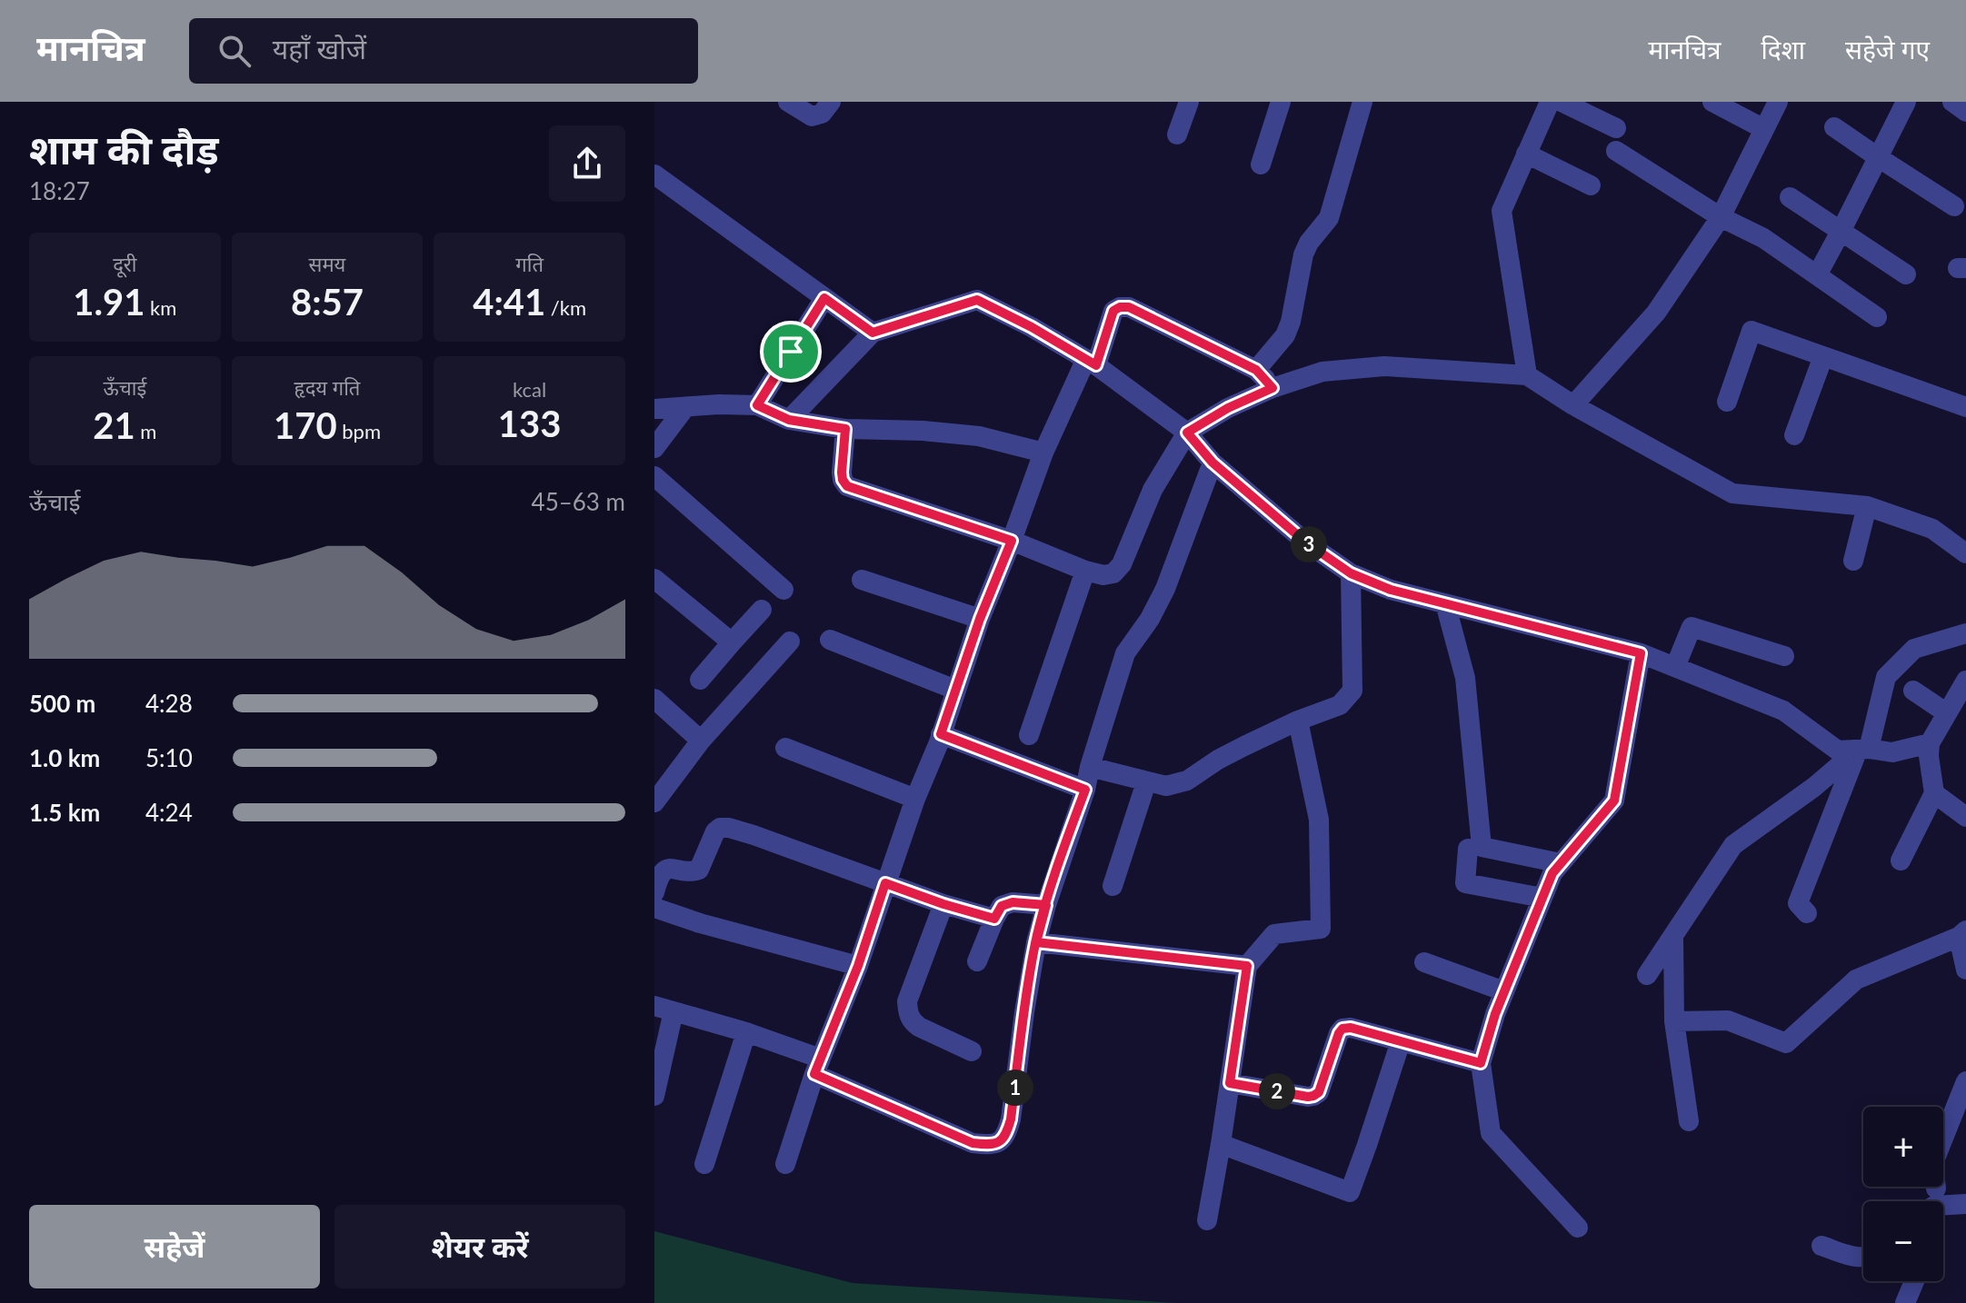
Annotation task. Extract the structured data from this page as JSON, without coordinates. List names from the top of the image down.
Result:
{
  "page": {
    "header": "मानचित्र",
    "search": "यहाँ खोजें",
    "nav": ["मानचित्र", "दिशा", "सहेजे गए"],
    "heading": ["शाम की दौड़", "18:27"],
    "stats": [
      ["दूरी", "1.91 km"],
      ["समय", "8:57"],
      ["गति", "4:41 /km"],
      ["ऊँचाई", "21 m"],
      ["हृदय गति", "170 bpm"],
      ["kcal", "133"]
    ],
    "chart": ["ऊँचाई", "45–63 m"],
    "pins": ["3", "1", "2"],
    "list": [
      {
        "name": "500 m",
        "note": "4:28"
      },
      {
        "name": "1.0 km",
        "note": "5:10"
      },
      {
        "name": "1.5 km",
        "note": "4:24"
      }
    ],
    "map_buttons": ["+", "−"],
    "buttons": ["सहेजें", "शेयर करें"]
  }
}
